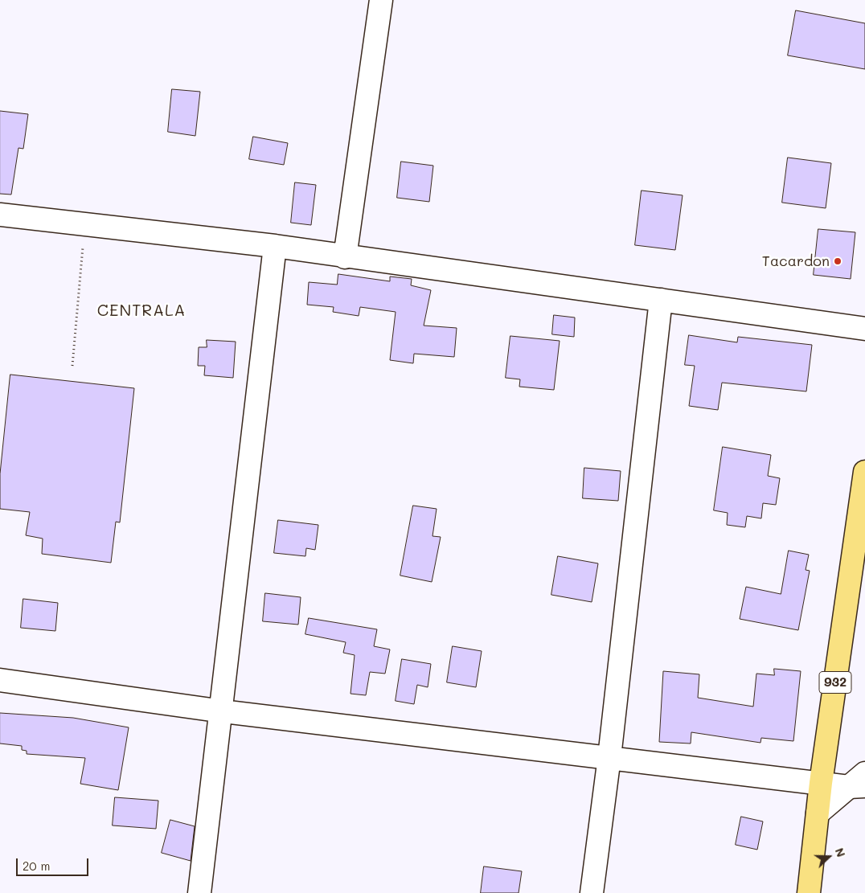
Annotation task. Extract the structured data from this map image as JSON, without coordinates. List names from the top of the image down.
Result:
{
  "streets": {
    "main road": ["932"]
  },
  "districts": ["CENTRALA"],
  "places": ["Tacardon"],
  "scale_bar": "20 m",
  "north": "right"
}
